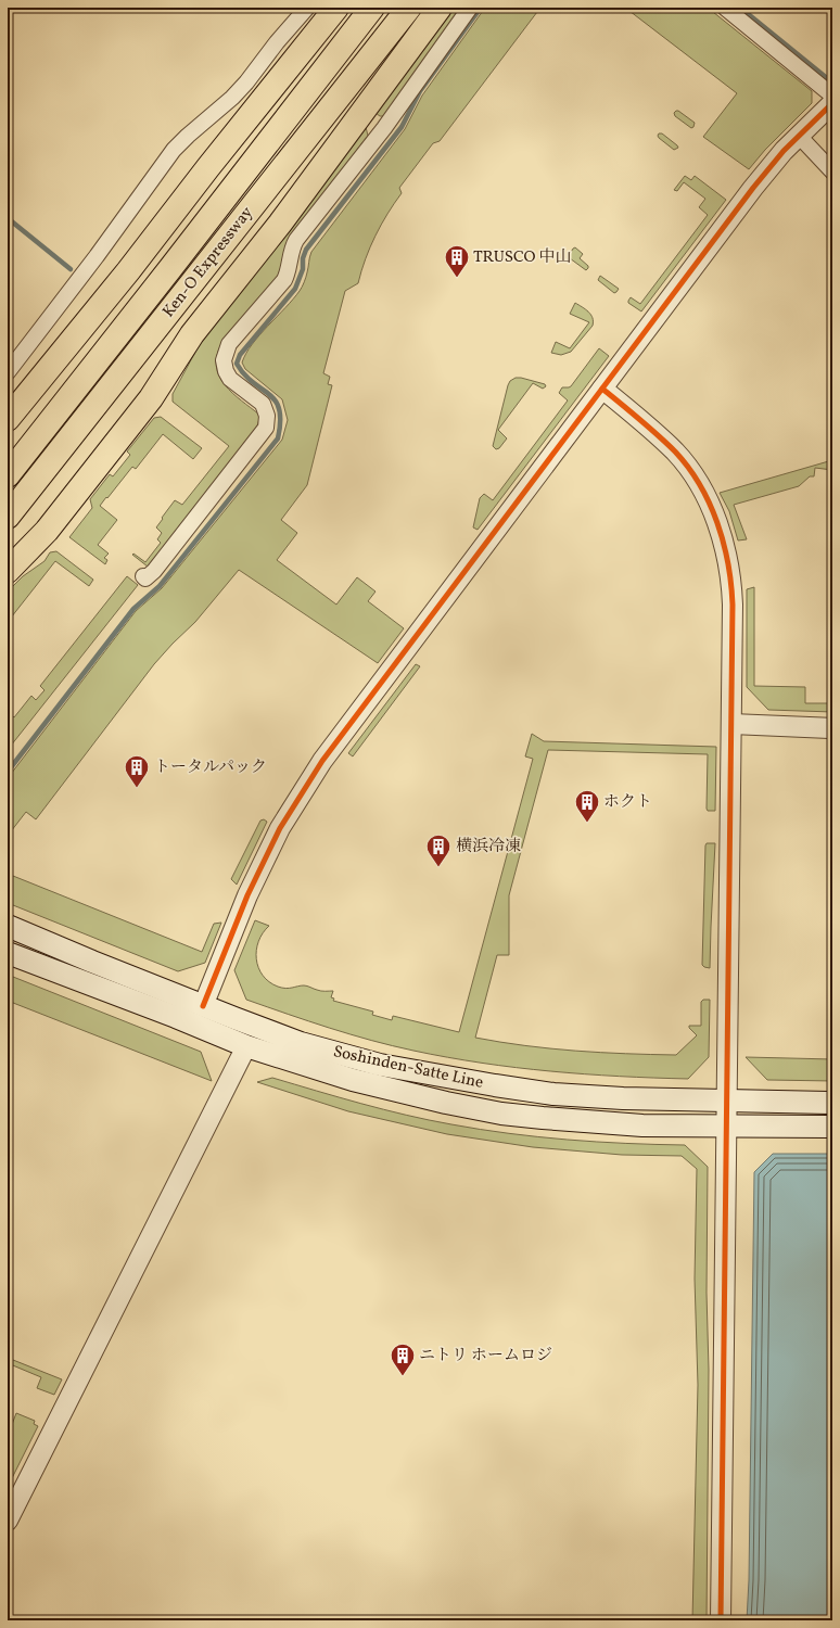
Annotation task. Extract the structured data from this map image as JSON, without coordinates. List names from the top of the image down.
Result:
{
  "streets": {
    "highway": ["Ken-O Expressway"],
    "main road": ["Soshinden-Satte Line"]
  },
  "places": {
    "building": [
      "TRUSCO 中山",
      "トータルパック",
      "ホクト",
      "横浜冷凍",
      "ニトリ ホームロジ"
    ]
  }
}
